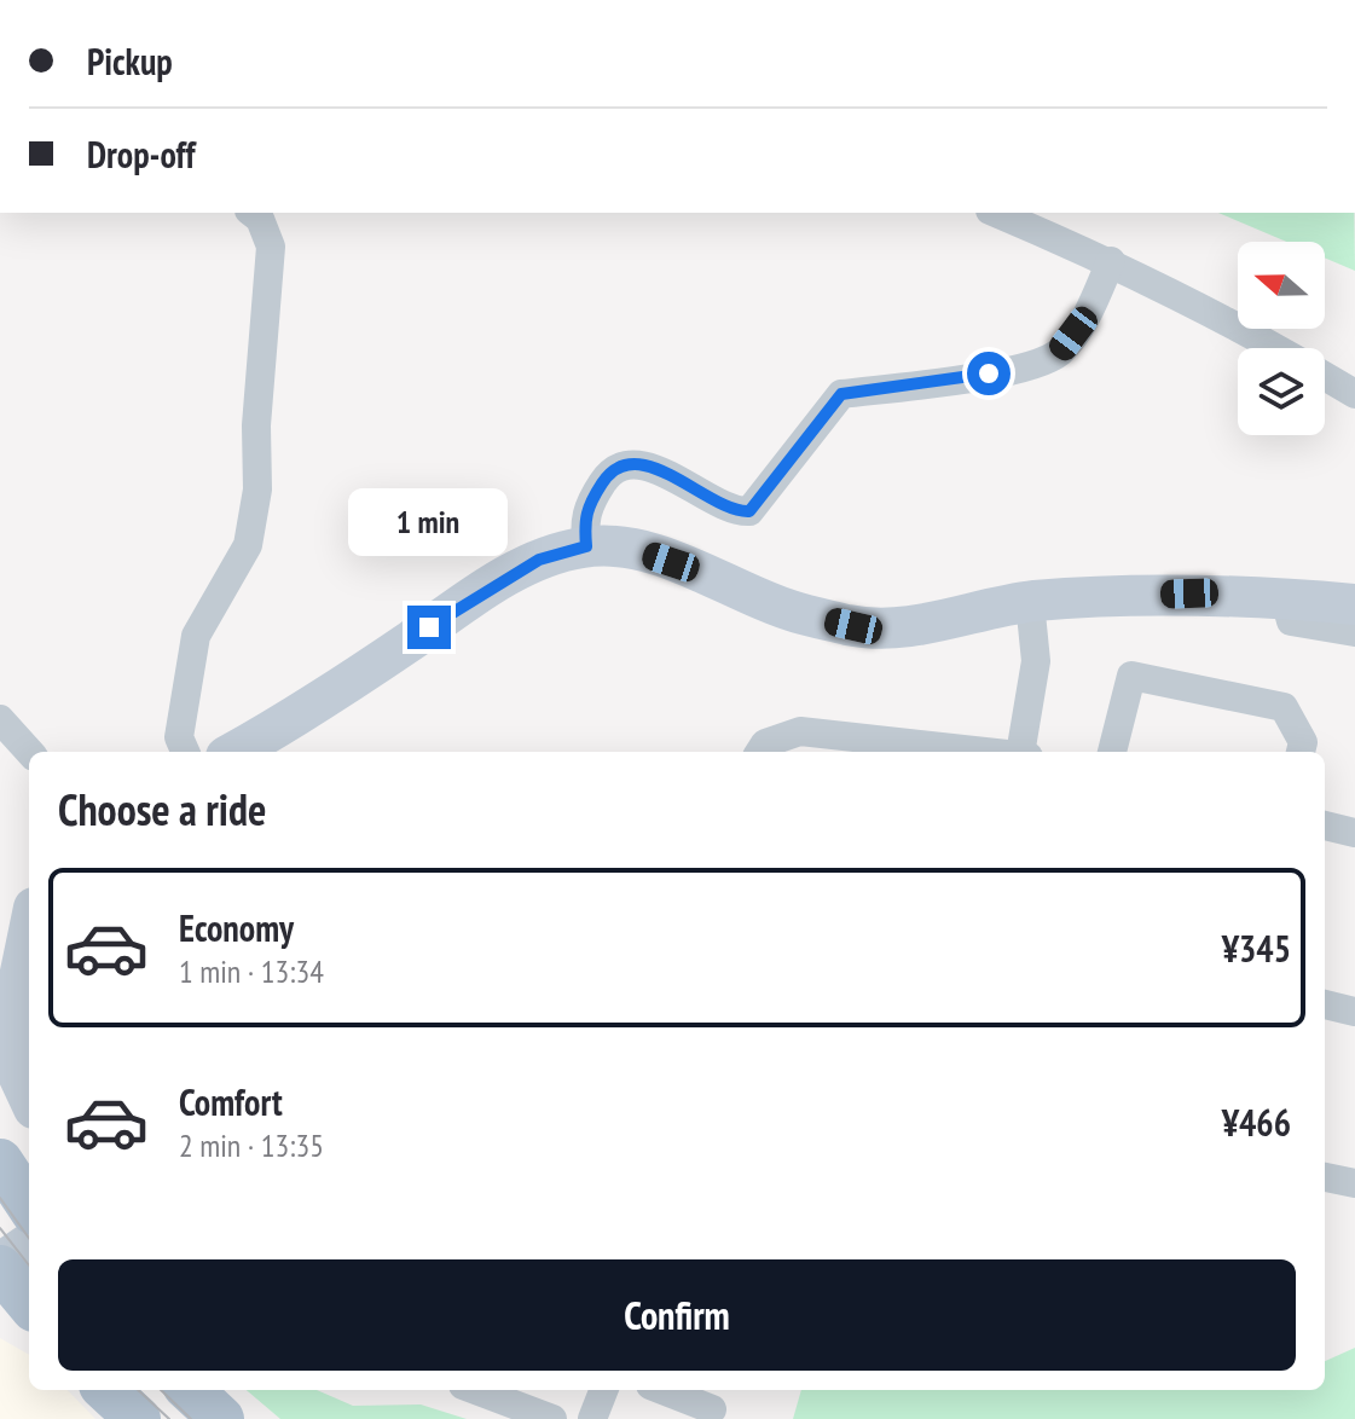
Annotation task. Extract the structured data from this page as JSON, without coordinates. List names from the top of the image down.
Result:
{
  "north": "left",
  "page": {
    "banner": ["Pickup", "Drop-off"],
    "bubble": "1 min",
    "heading": "Choose a ride",
    "list": [
      {
        "name": "Economy",
        "note": "1 min · 13:34",
        "value": "¥345"
      },
      {
        "name": "Comfort",
        "note": "2 min · 13:35",
        "value": "¥466"
      }
    ],
    "buttons": "Confirm"
  }
}
